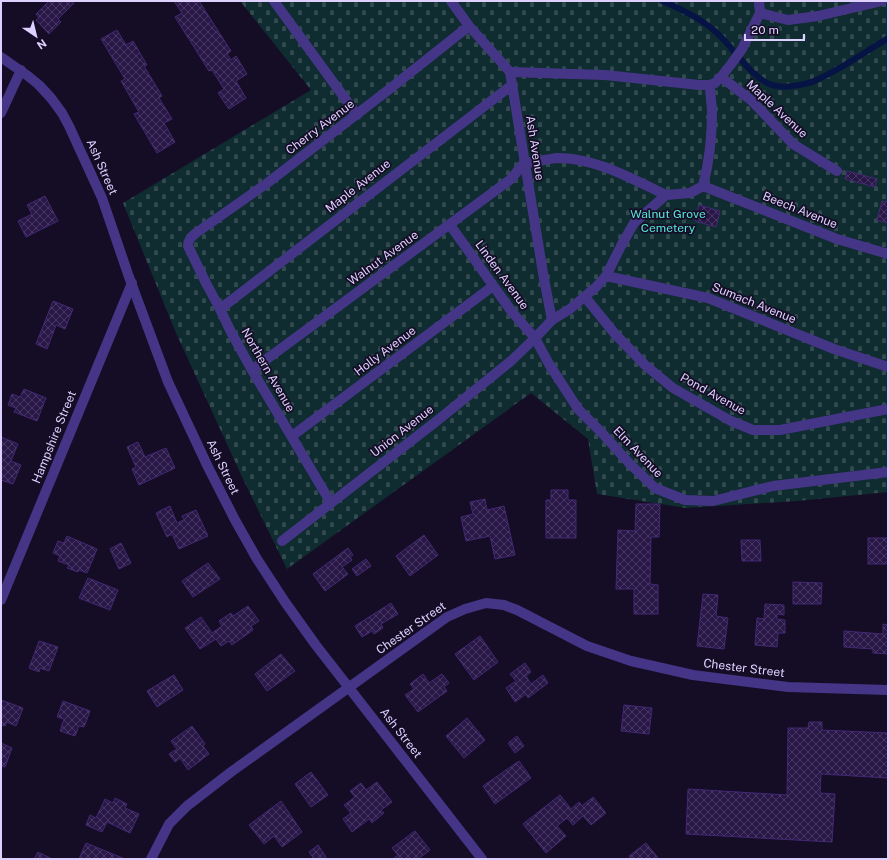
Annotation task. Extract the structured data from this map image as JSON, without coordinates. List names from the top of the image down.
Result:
{
  "streets": {
    "street": [
      "Maple Avenue",
      "Cherry Avenue",
      "Ash Avenue",
      "Ash Street",
      "Beech Avenue",
      "Walnut Avenue",
      "Linden Avenue",
      "Sumach Avenue",
      "Holly Avenue",
      "Northern Avenue",
      "Pond Avenue",
      "Union Avenue",
      "Hampshire Street",
      "Elm Avenue",
      "Chester Street"
    ]
  },
  "crossings": [
    ["Maple Avenue", "Ash Avenue"],
    ["Maple Avenue", "Northern Avenue"],
    ["Cherry Avenue", "Northern Avenue"],
    ["Ash Avenue", "Walnut Avenue"],
    ["Ash Avenue", "Union Avenue"],
    ["Ash Street", "Hampshire Street"],
    ["Ash Street", "Chester Street"],
    ["Walnut Avenue", "Linden Avenue"],
    ["Walnut Avenue", "Northern Avenue"],
    ["Linden Avenue", "Holly Avenue"],
    ["Linden Avenue", "Union Avenue"],
    ["Linden Avenue", "Elm Avenue"],
    ["Holly Avenue", "Northern Avenue"],
    ["Northern Avenue", "Union Avenue"],
    ["Union Avenue", "Elm Avenue"]
  ],
  "parks": ["Walnut Grove Cemetery"],
  "scale_bar": "20 m",
  "north": "bottom right"
}
